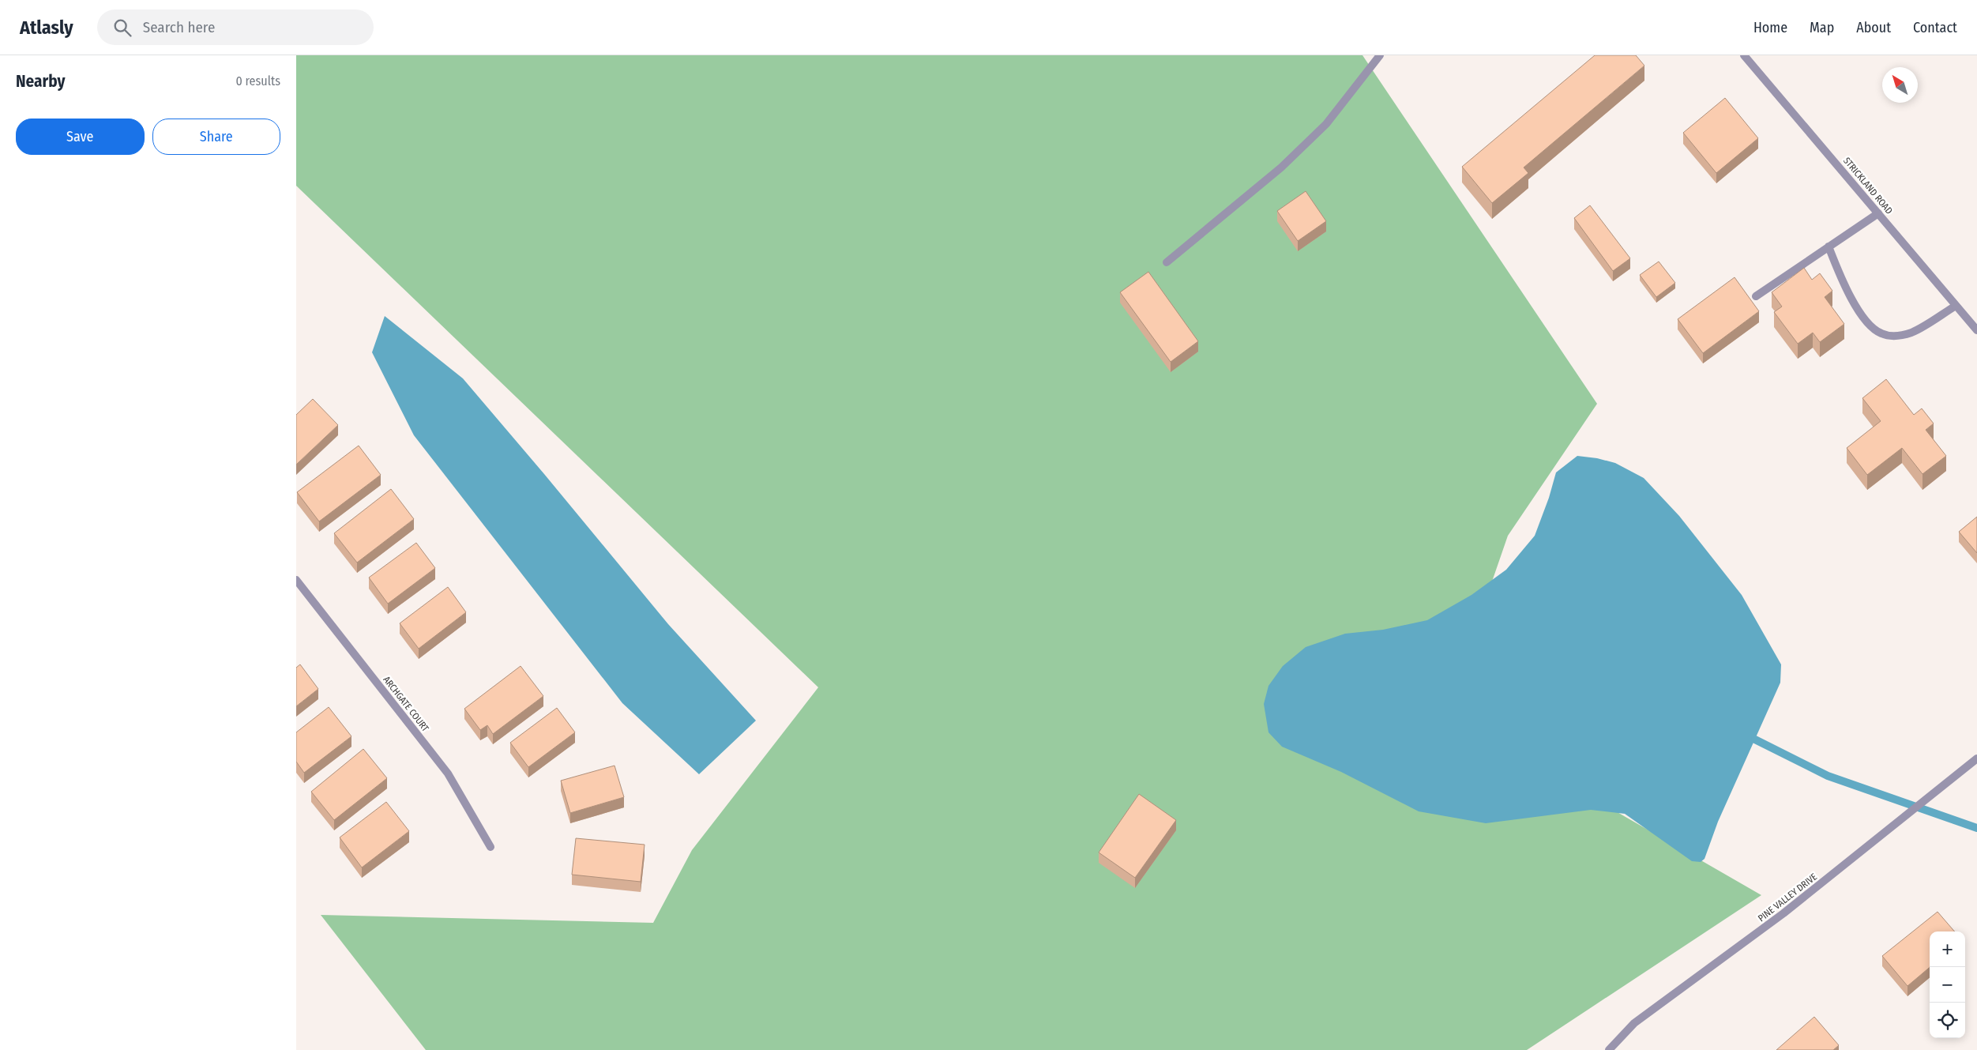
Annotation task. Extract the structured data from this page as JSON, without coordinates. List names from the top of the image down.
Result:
{
  "streets": {
    "street": ["STRICKLAND ROAD", "ARCHGATE COURT", "PINE VALLEY DRIVE"]
  },
  "north": "top left",
  "page": {
    "header": "Atlasly",
    "search": "Search here",
    "nav": [
      "Home",
      "Map",
      "About",
      "Contact"
    ],
    "heading": ["Nearby", "0 results"],
    "buttons": ["Save", "Share"],
    "map_buttons": ["+", "−"]
  }
}
